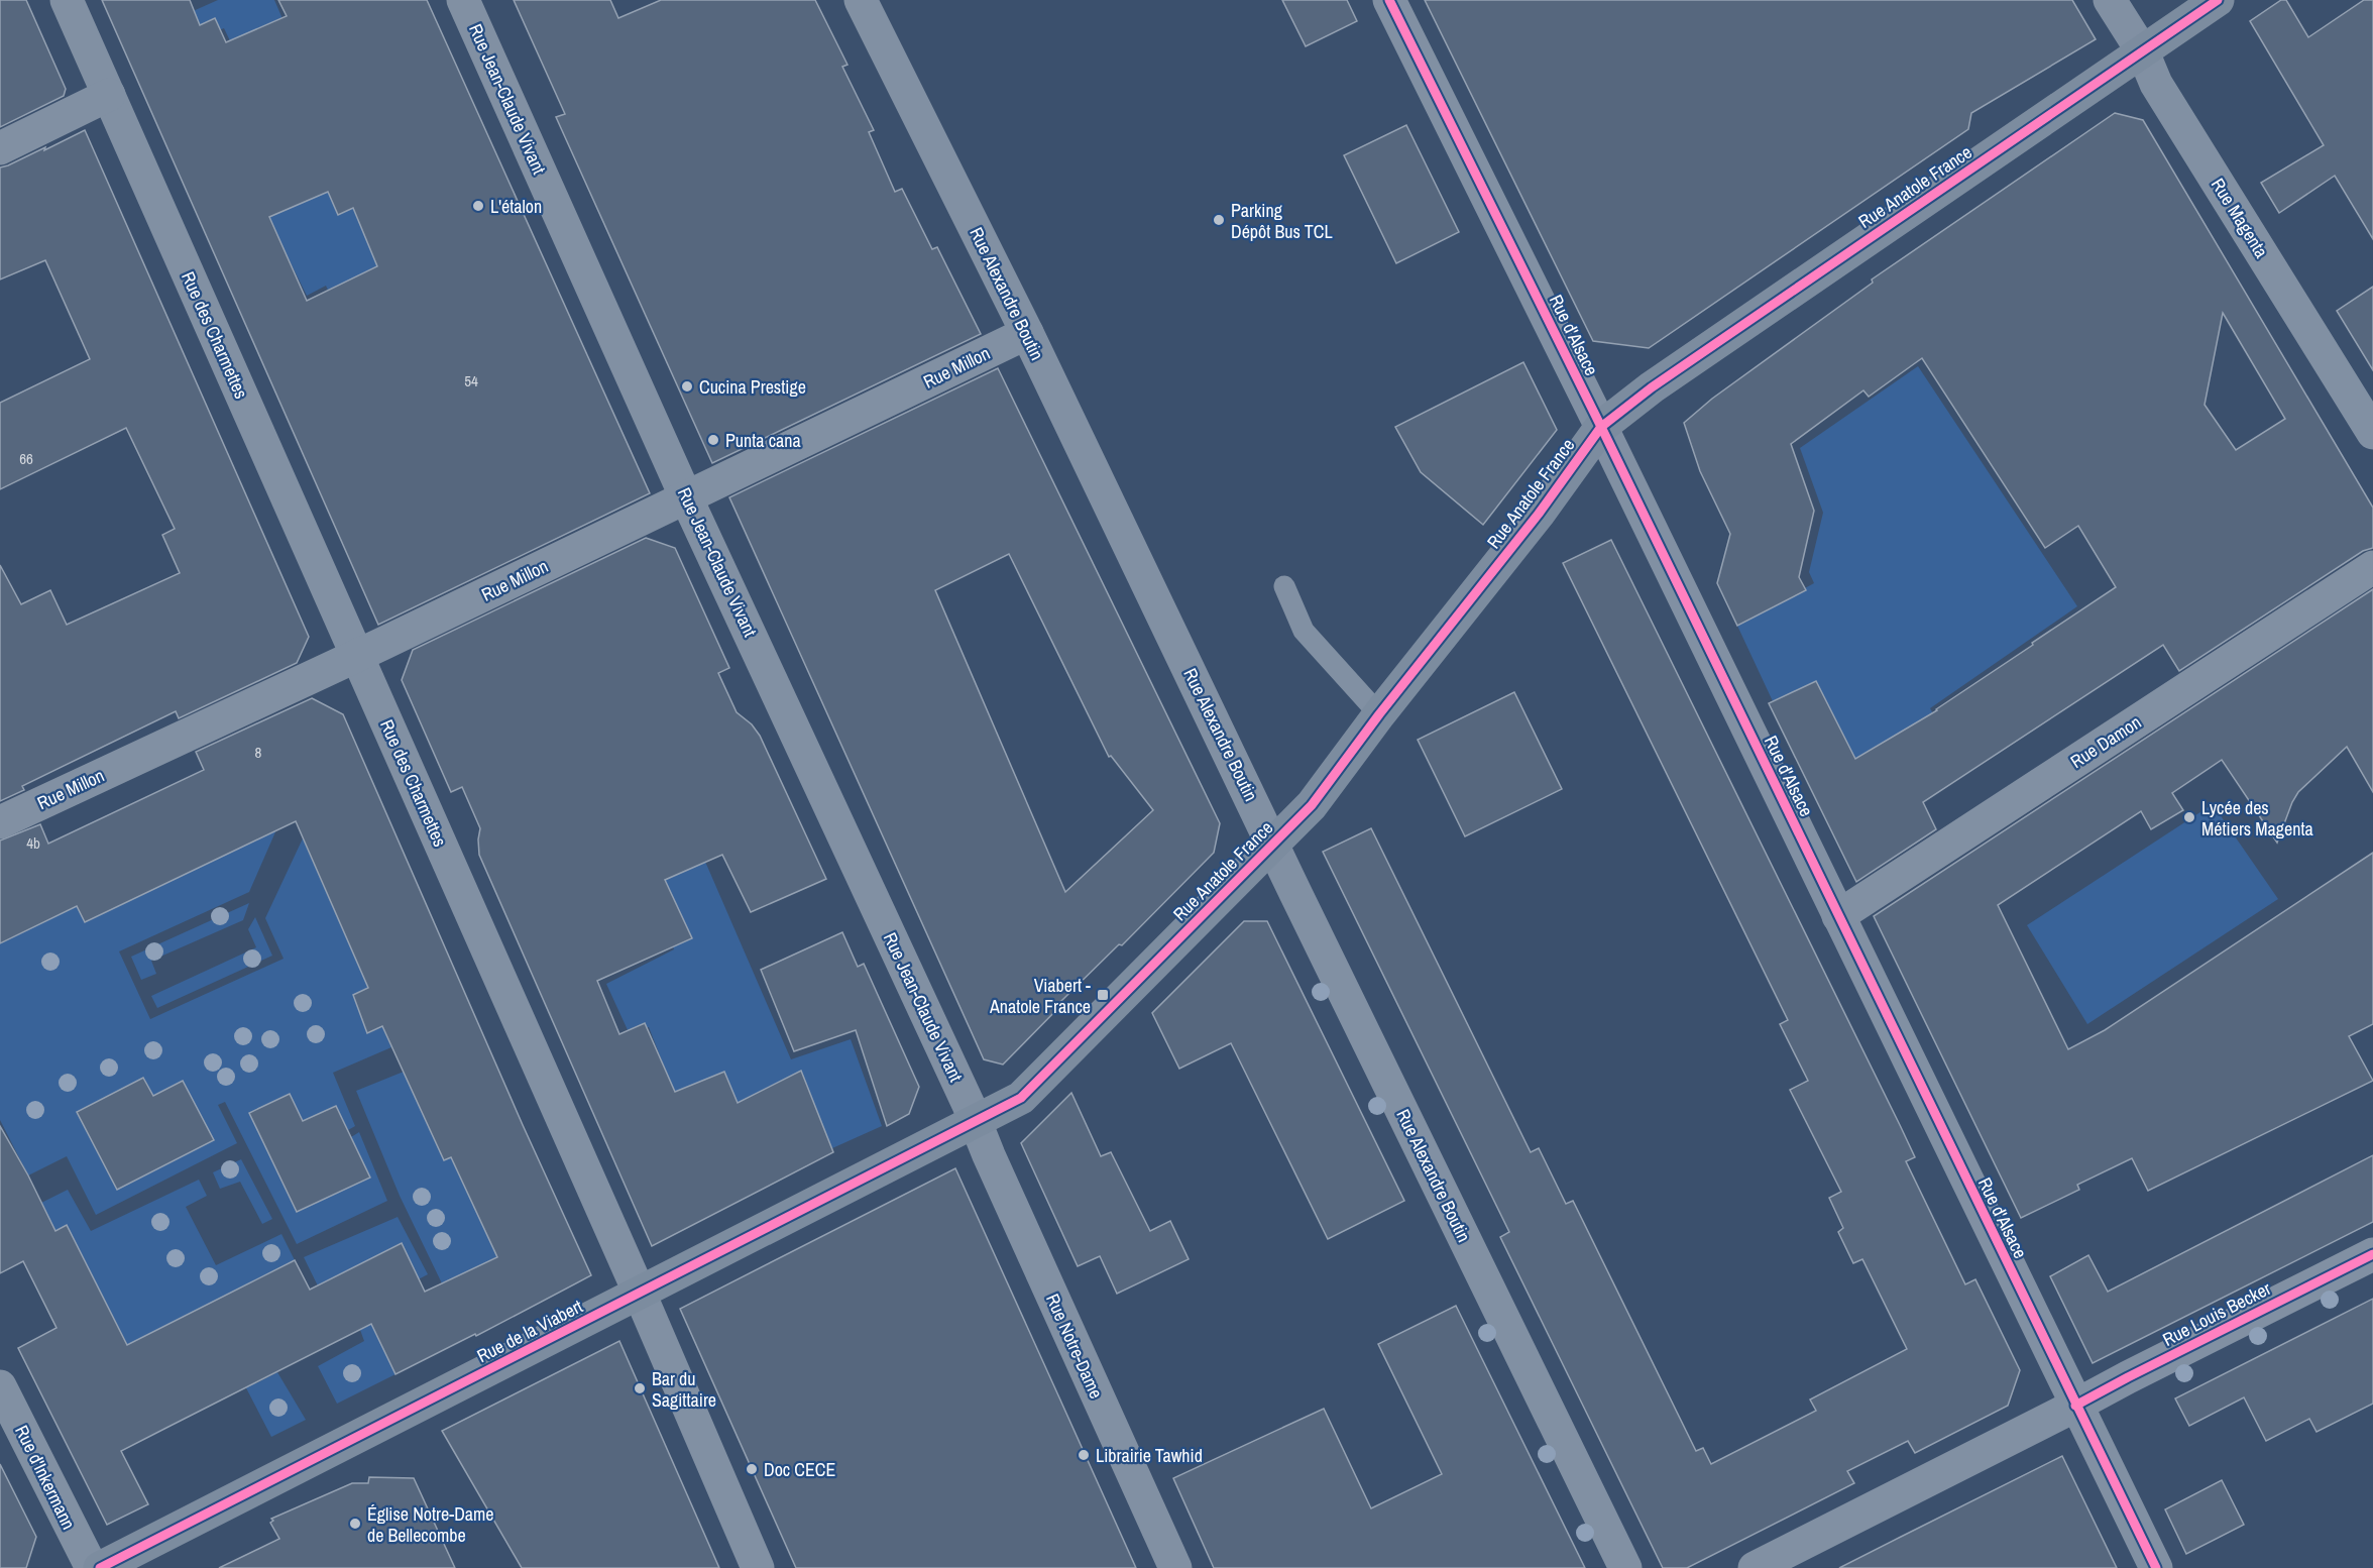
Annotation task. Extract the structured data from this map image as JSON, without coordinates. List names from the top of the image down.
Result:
{
  "streets": {
    "street": [
      "Rue Jean-Claude Vivant",
      "Rue Anatole France",
      "Rue Magenta",
      "Rue Alexandre Boutin",
      "Rue des Charmettes",
      "Rue d'Alsace",
      "Rue Millon",
      "Rue Damon",
      "Rue Louis Becker",
      "Rue de la Viabert",
      "Rue Notre-Dame",
      "Rue d'Inkermann"
    ]
  },
  "crossings": [
    ["Rue Jean-Claude Vivant", "Rue Anatole France"],
    ["Rue Jean-Claude Vivant", "Rue Millon"],
    ["Rue Jean-Claude Vivant", "Rue de la Viabert"],
    ["Rue Jean-Claude Vivant", "Rue Notre-Dame"],
    ["Rue Anatole France", "Rue Magenta"],
    ["Rue Anatole France", "Rue Alexandre Boutin"],
    ["Rue Anatole France", "Rue d'Alsace"],
    ["Rue Anatole France", "Rue de la Viabert"],
    ["Rue Anatole France", "Rue Notre-Dame"],
    ["Rue Alexandre Boutin", "Rue Millon"],
    ["Rue des Charmettes", "Rue Millon"],
    ["Rue des Charmettes", "Rue de la Viabert"],
    ["Rue d'Alsace", "Rue Damon"],
    ["Rue d'Alsace", "Rue Louis Becker"],
    ["Rue de la Viabert", "Rue Notre-Dame"]
  ],
  "places": {
    "other": [
      "L'étalon",
      "Parking Dépôt Bus TCL",
      "Cucina Prestige",
      "Punta cana",
      "Lycée des Métiers Magenta",
      "Bar du Sagittaire",
      "Librairie Tawhid",
      "Doc CECE",
      "Église Notre-Dame de Bellecombe"
    ],
    "transit": ["Viabert - Anatole France"]
  },
  "house_numbers": [
    "54",
    "66",
    "8",
    "4b"
  ]
}
